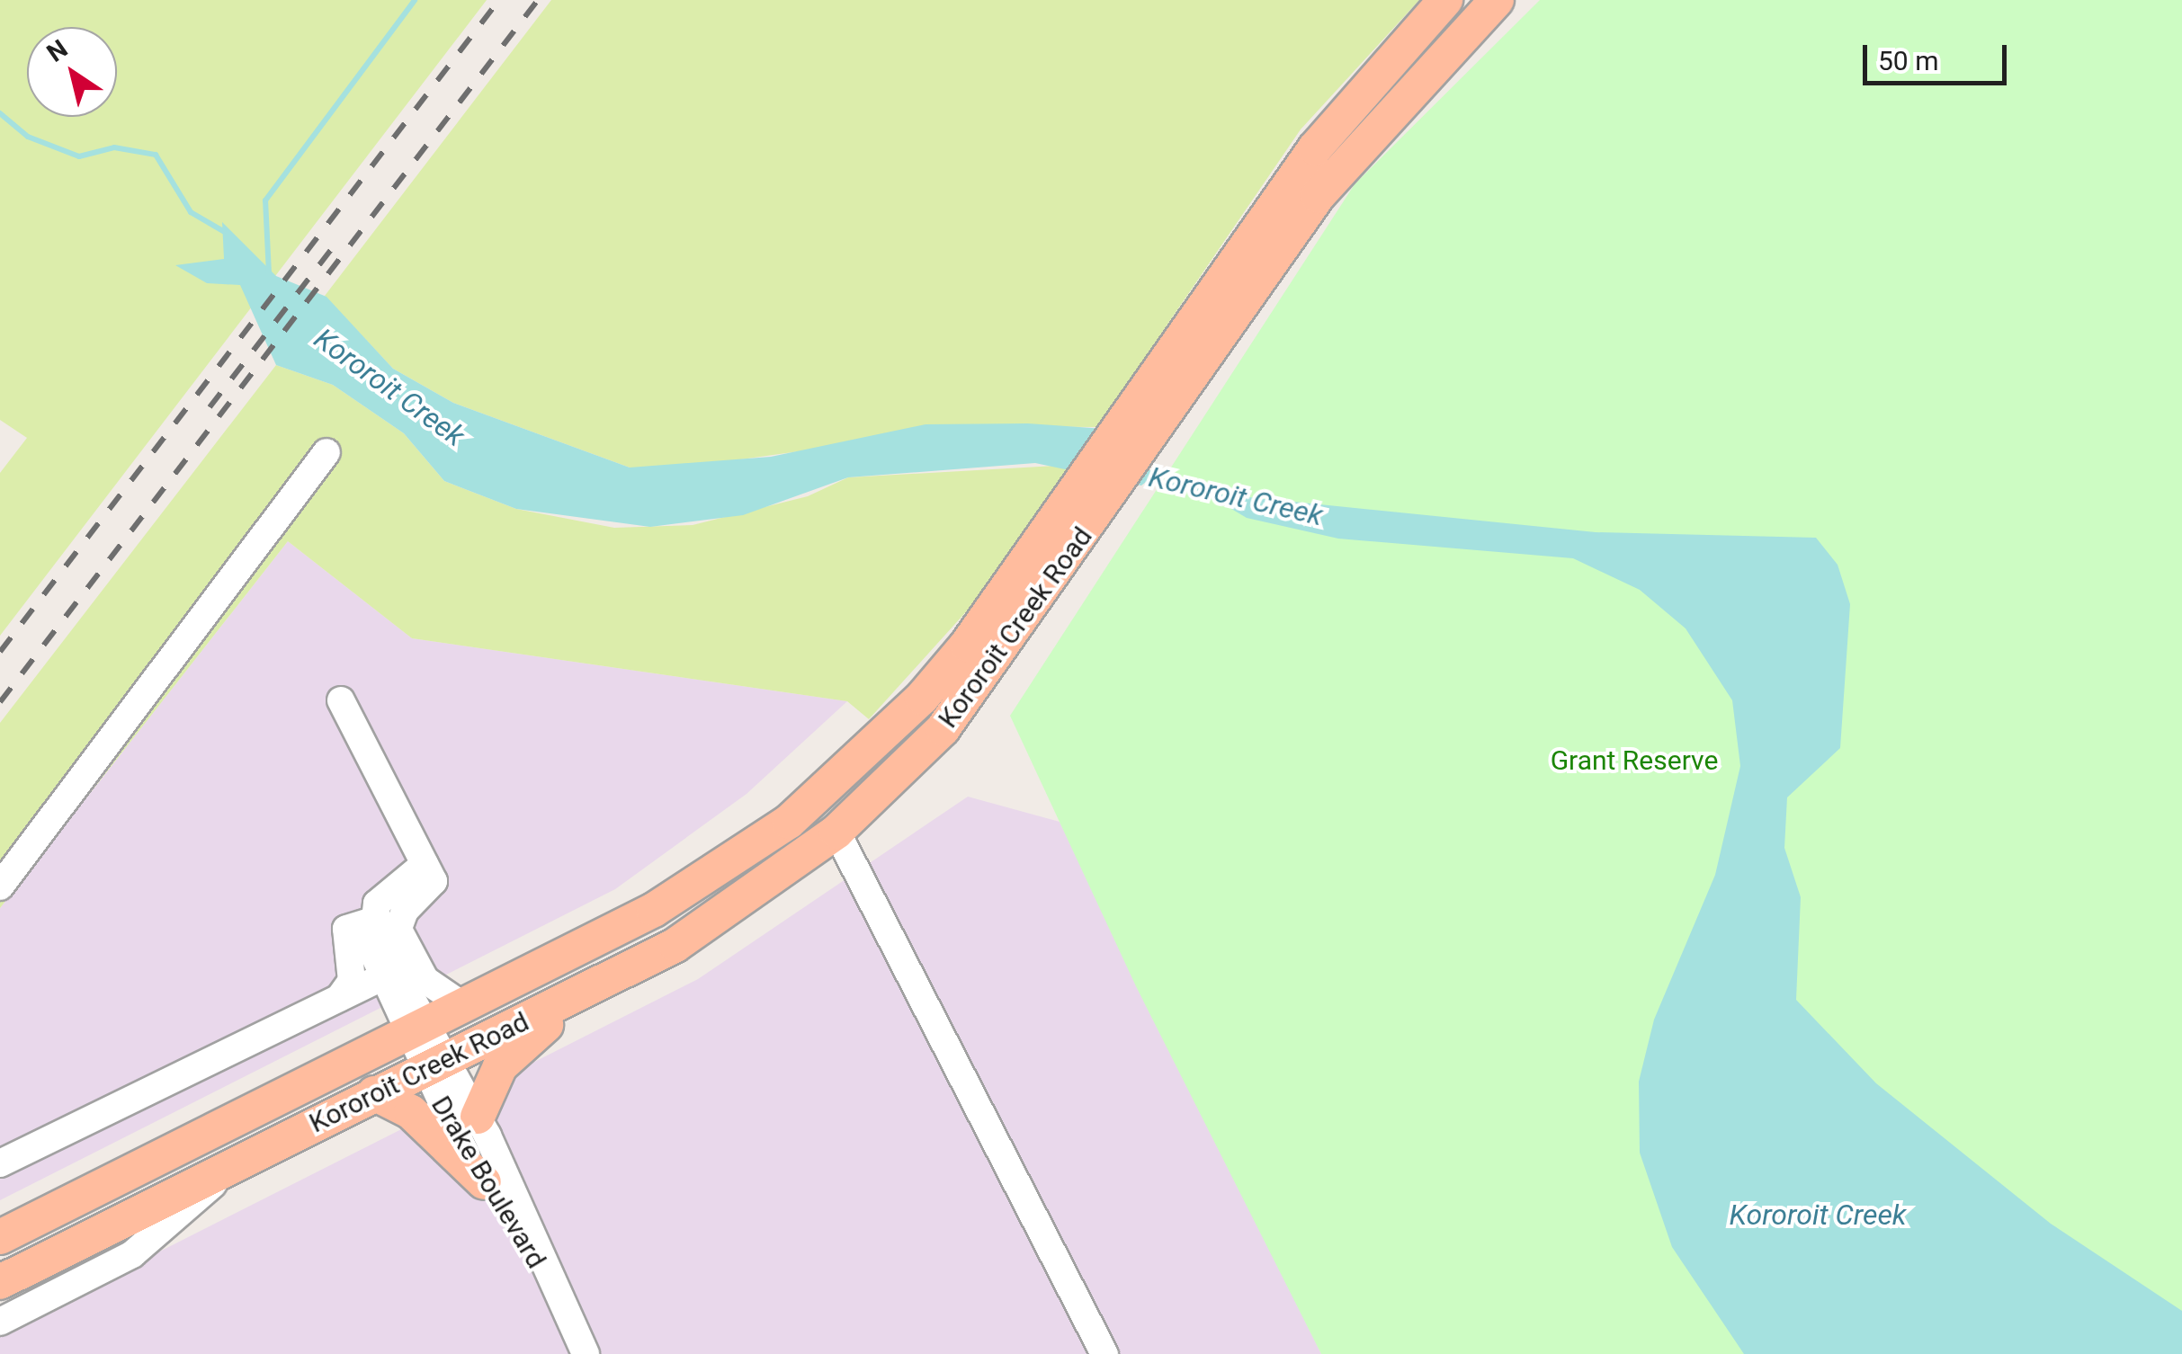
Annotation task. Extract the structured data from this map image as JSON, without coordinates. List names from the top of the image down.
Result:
{
  "streets": {
    "main road": ["Kororoit Creek Road"],
    "street": ["Drake Boulevard"]
  },
  "crossings": [
    ["Kororoit Creek Road", "Drake Boulevard"]
  ],
  "water": ["Kororoit Creek"],
  "parks": ["Grant Reserve"],
  "scale_bar": "50 m",
  "north": "top left"
}
